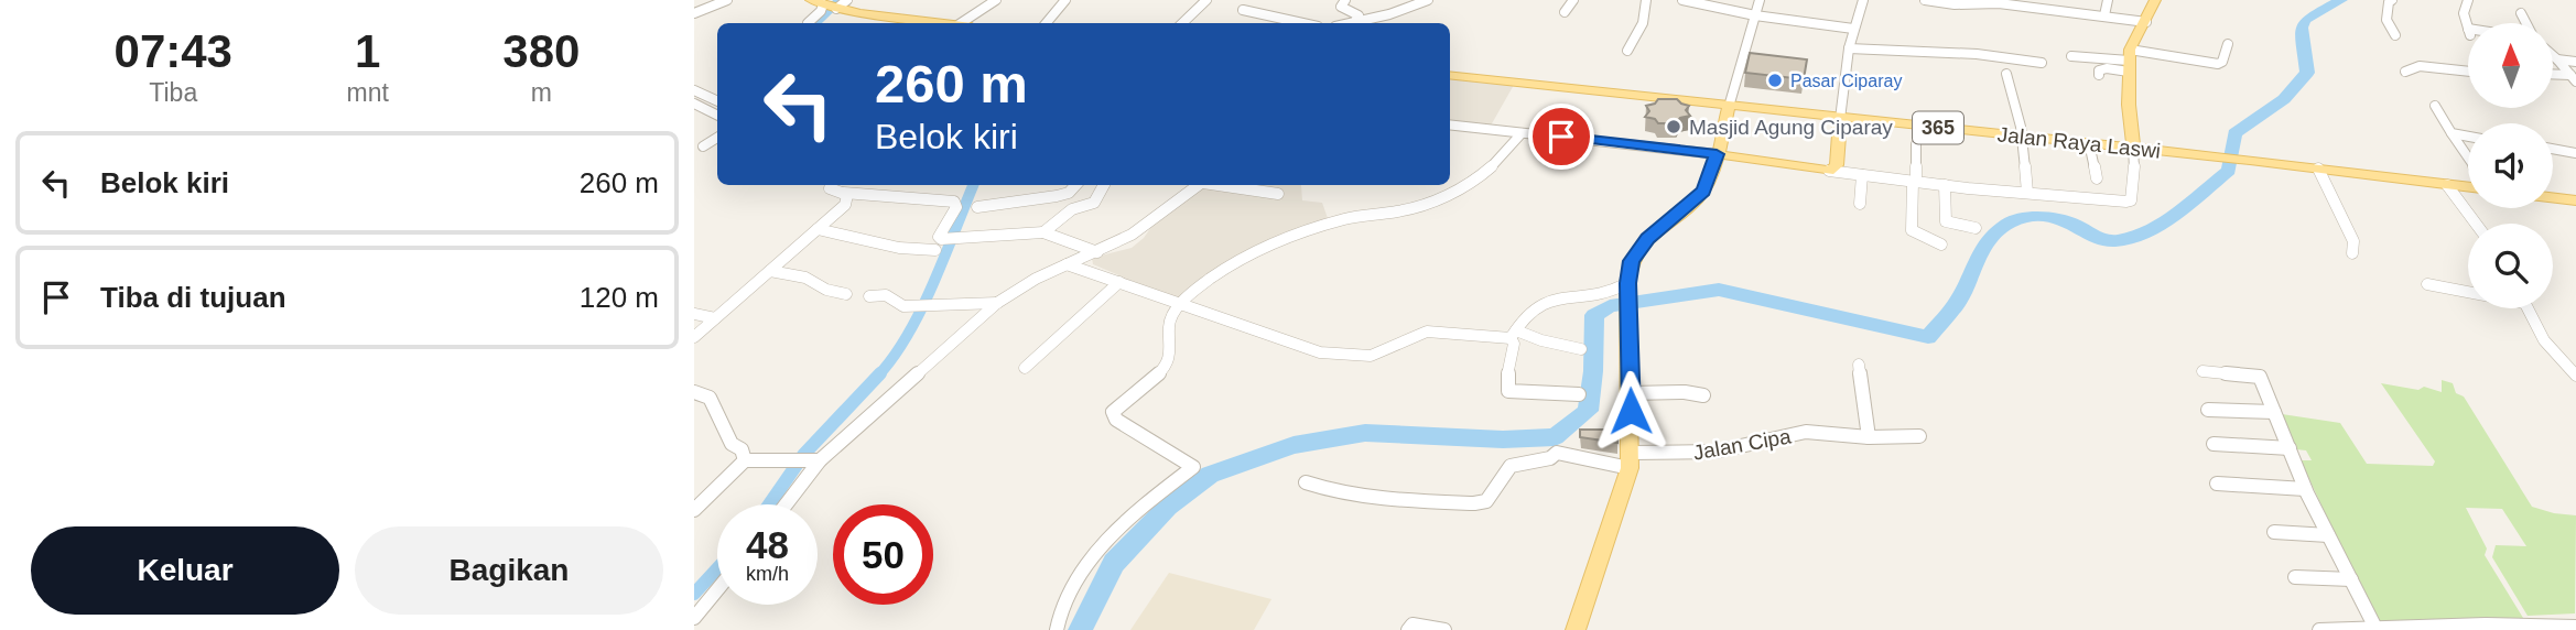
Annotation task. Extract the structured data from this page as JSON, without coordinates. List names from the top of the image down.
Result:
{
  "streets": {
    "main road": ["365", "Jalan Raya Laswi"],
    "street": ["Jalan Cipa"]
  },
  "places": ["Pasar Ciparay", "Masjid Agung Ciparay"],
  "north": "top",
  "page": {
    "eta": [
      "07:43",
      "Tiba",
      "1",
      "mnt",
      "380",
      "m"
    ],
    "turn": ["260 m", "Belok kiri"],
    "list": [
      {
        "name": "Belok kiri",
        "value": "260 m"
      },
      {
        "name": "Tiba di tujuan",
        "value": "120 m"
      }
    ],
    "speed": "48 km/h",
    "limit": "50",
    "buttons": ["Keluar", "Bagikan"]
  }
}
